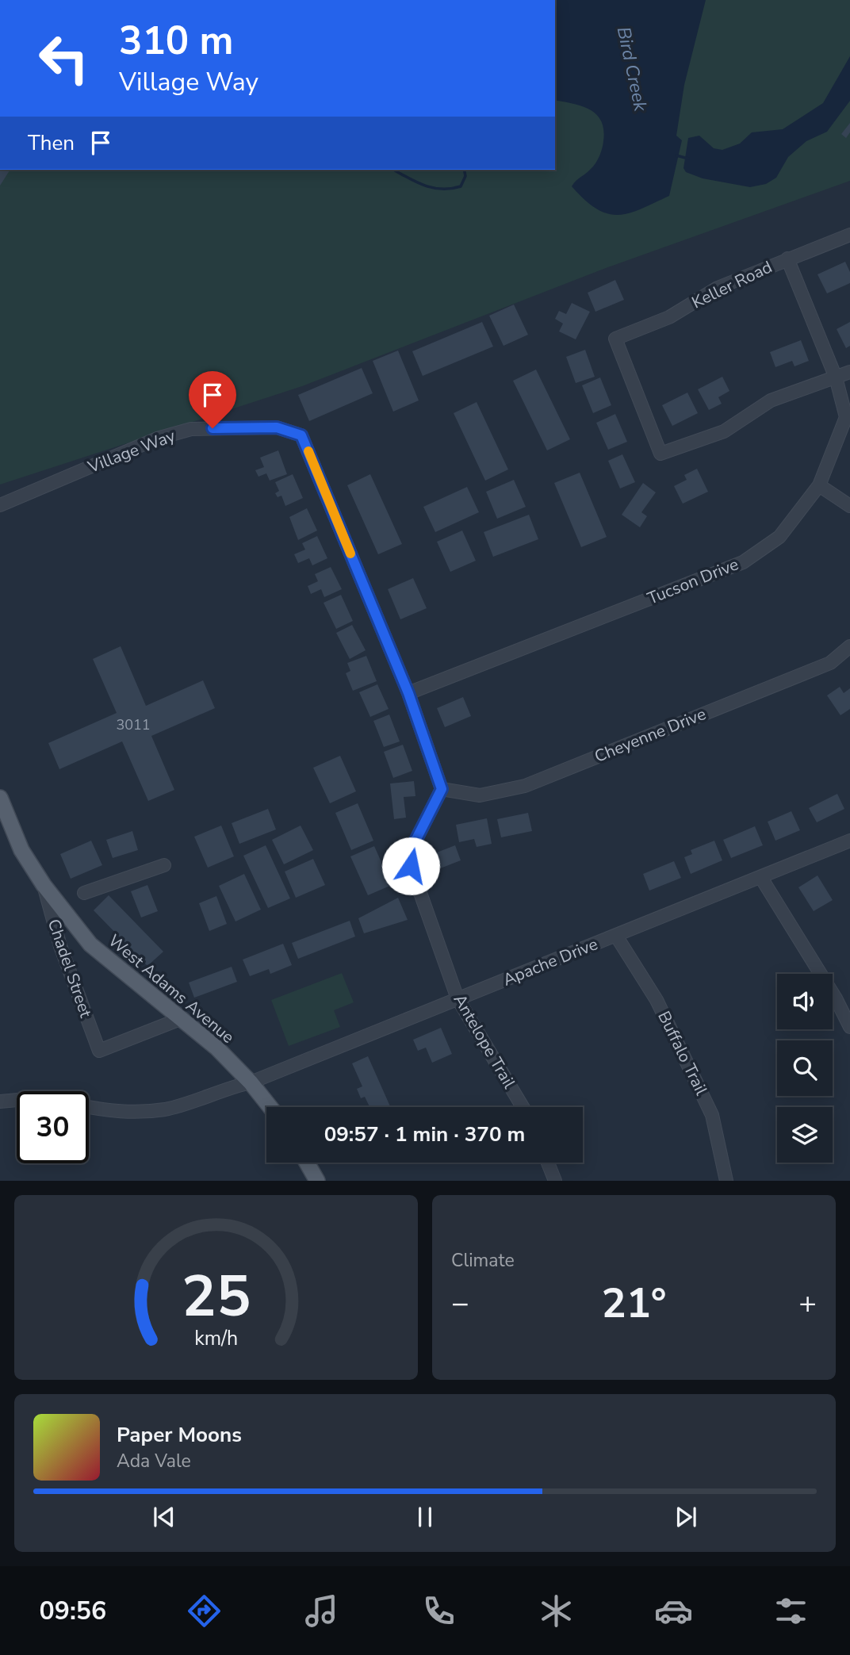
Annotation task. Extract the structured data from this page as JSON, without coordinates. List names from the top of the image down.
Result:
{
  "streets": {
    "main road": ["West Adams Avenue"],
    "street": [
      "Keller Road",
      "Village Way",
      "Tucson Drive",
      "Cheyenne Drive",
      "Apache Drive",
      "Chadel Street",
      "Antelope Trail",
      "Buffalo Trail"
    ]
  },
  "crossings": [
    ["Keller Road", "Tucson Drive"],
    ["Village Way", "Tucson Drive"],
    ["Cheyenne Drive", "Antelope Trail"],
    ["Apache Drive", "West Adams Avenue"],
    ["Apache Drive", "Antelope Trail"],
    ["Apache Drive", "Buffalo Trail"],
    ["Chadel Street", "West Adams Avenue"]
  ],
  "water": ["Bird Creek"],
  "house_numbers": ["3011"],
  "page": {
    "turn": ["310 m", "Village Way"],
    "then": "Then",
    "limit": "30",
    "trip": "09:57 · 1 min · 370 m",
    "tile": "Climate",
    "heat": ["−", "21°", "+"],
    "song": ["Paper Moons", "Ada Vale"],
    "tabs": "09:56",
    "gauge": ["25", "km/h"]
  }
}
